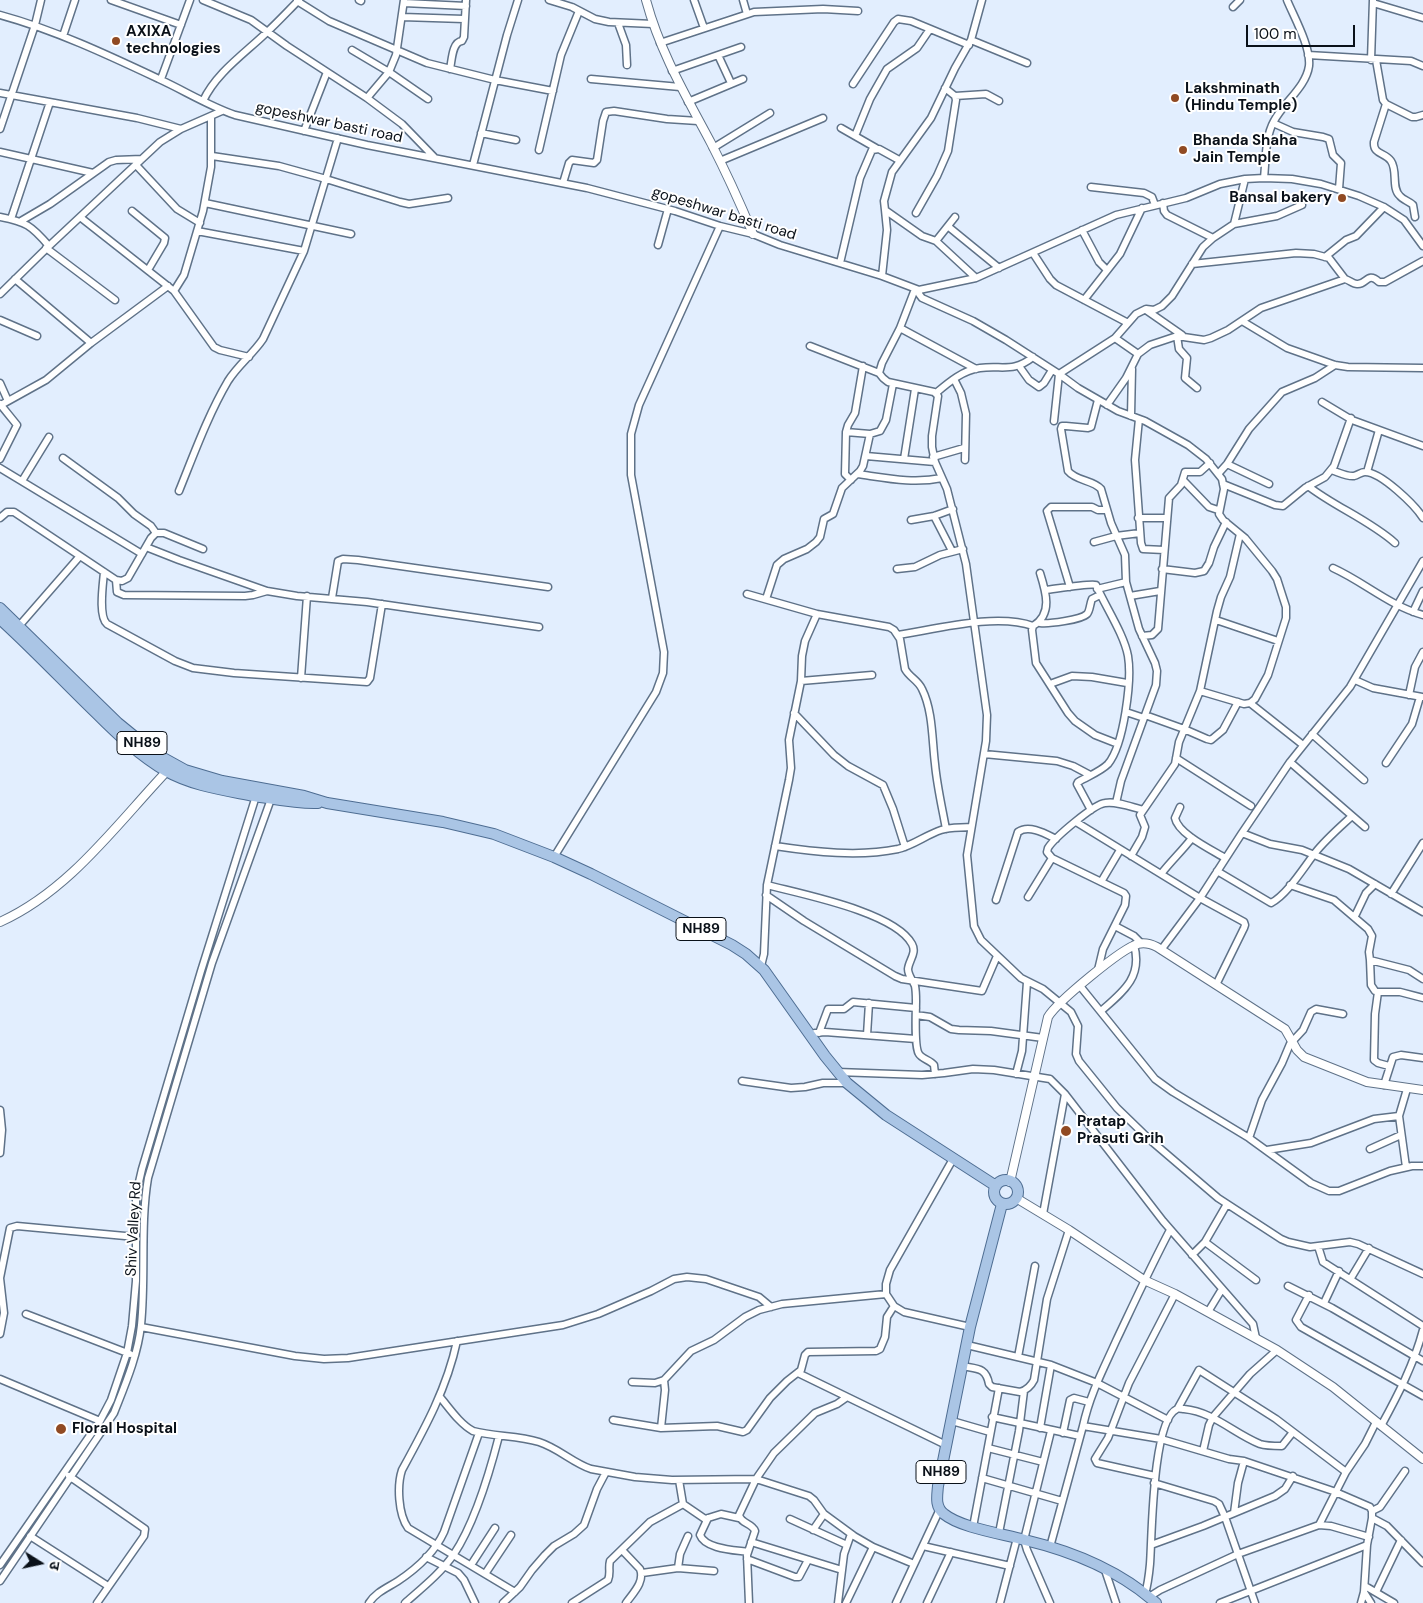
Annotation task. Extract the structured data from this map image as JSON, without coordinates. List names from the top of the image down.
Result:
{
  "streets": {
    "main road": ["NH89"],
    "street": ["gopeshwar basti road", "Shiv Valley Rd"]
  },
  "crossings": [
    ["NH89", "Shiv Valley Rd"]
  ],
  "places": [
    "AXIXA technologies",
    "Lakshminath (Hindu Temple)",
    "Bhanda Shaha Jain Temple",
    "Bansal bakery",
    "Pratap Prasuti Grih",
    "Floral Hospital"
  ],
  "scale_bar": "100 m",
  "north": "right"
}
